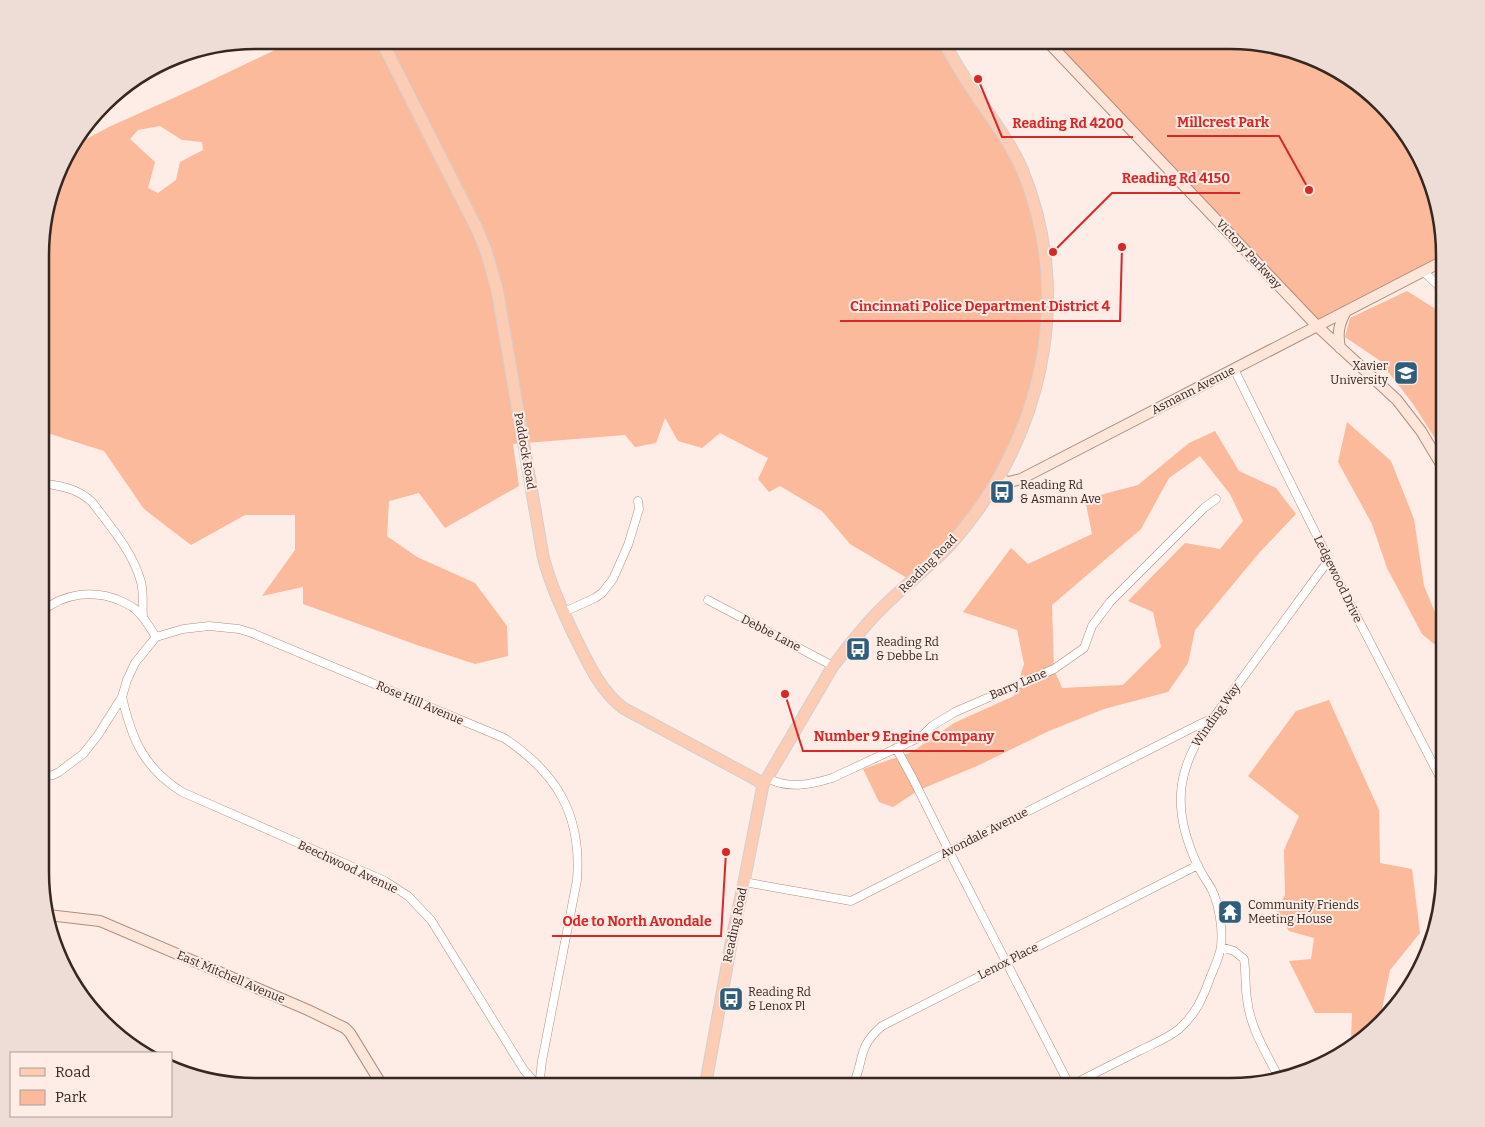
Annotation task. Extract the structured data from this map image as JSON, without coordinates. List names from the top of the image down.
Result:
{
  "streets": {
    "main road": ["Paddock Road", "Reading Road"],
    "street": [
      "Victory Parkway",
      "Asmann Avenue",
      "Ledgewood Drive",
      "Debbe Lane",
      "Barry Lane",
      "Rose Hill Avenue",
      "Winding Way",
      "Avondale Avenue",
      "Beechwood Avenue",
      "Lenox Place",
      "East Mitchell Avenue"
    ]
  },
  "crossings": [
    ["Victory Parkway", "Asmann Avenue"],
    ["Asmann Avenue", "Reading Road"],
    ["Asmann Avenue", "Ledgewood Drive"],
    ["Paddock Road", "Reading Road"],
    ["Paddock Road", "Barry Lane"],
    ["Reading Road", "Debbe Lane"],
    ["Reading Road", "Barry Lane"],
    ["Reading Road", "Avondale Avenue"],
    ["Ledgewood Drive", "Winding Way"],
    ["Winding Way", "Avondale Avenue"],
    ["Winding Way", "Lenox Place"]
  ],
  "places": {
    "other": [
      "Reading Rd 4200",
      "Millcrest Park",
      "Cincinnati Police Department District 4",
      "Reading Rd 4150",
      "Number 9 Engine Company",
      "Ode to North Avondale"
    ],
    "school or university": ["Xavier University"],
    "bus stop": ["Reading Rd & Asmann Ave", "Reading Rd & Debbe Ln", "Reading Rd & Lenox Pl"],
    "temple": ["Community Friends Meeting House"]
  },
  "legend": ["Road", "Park"]
}
